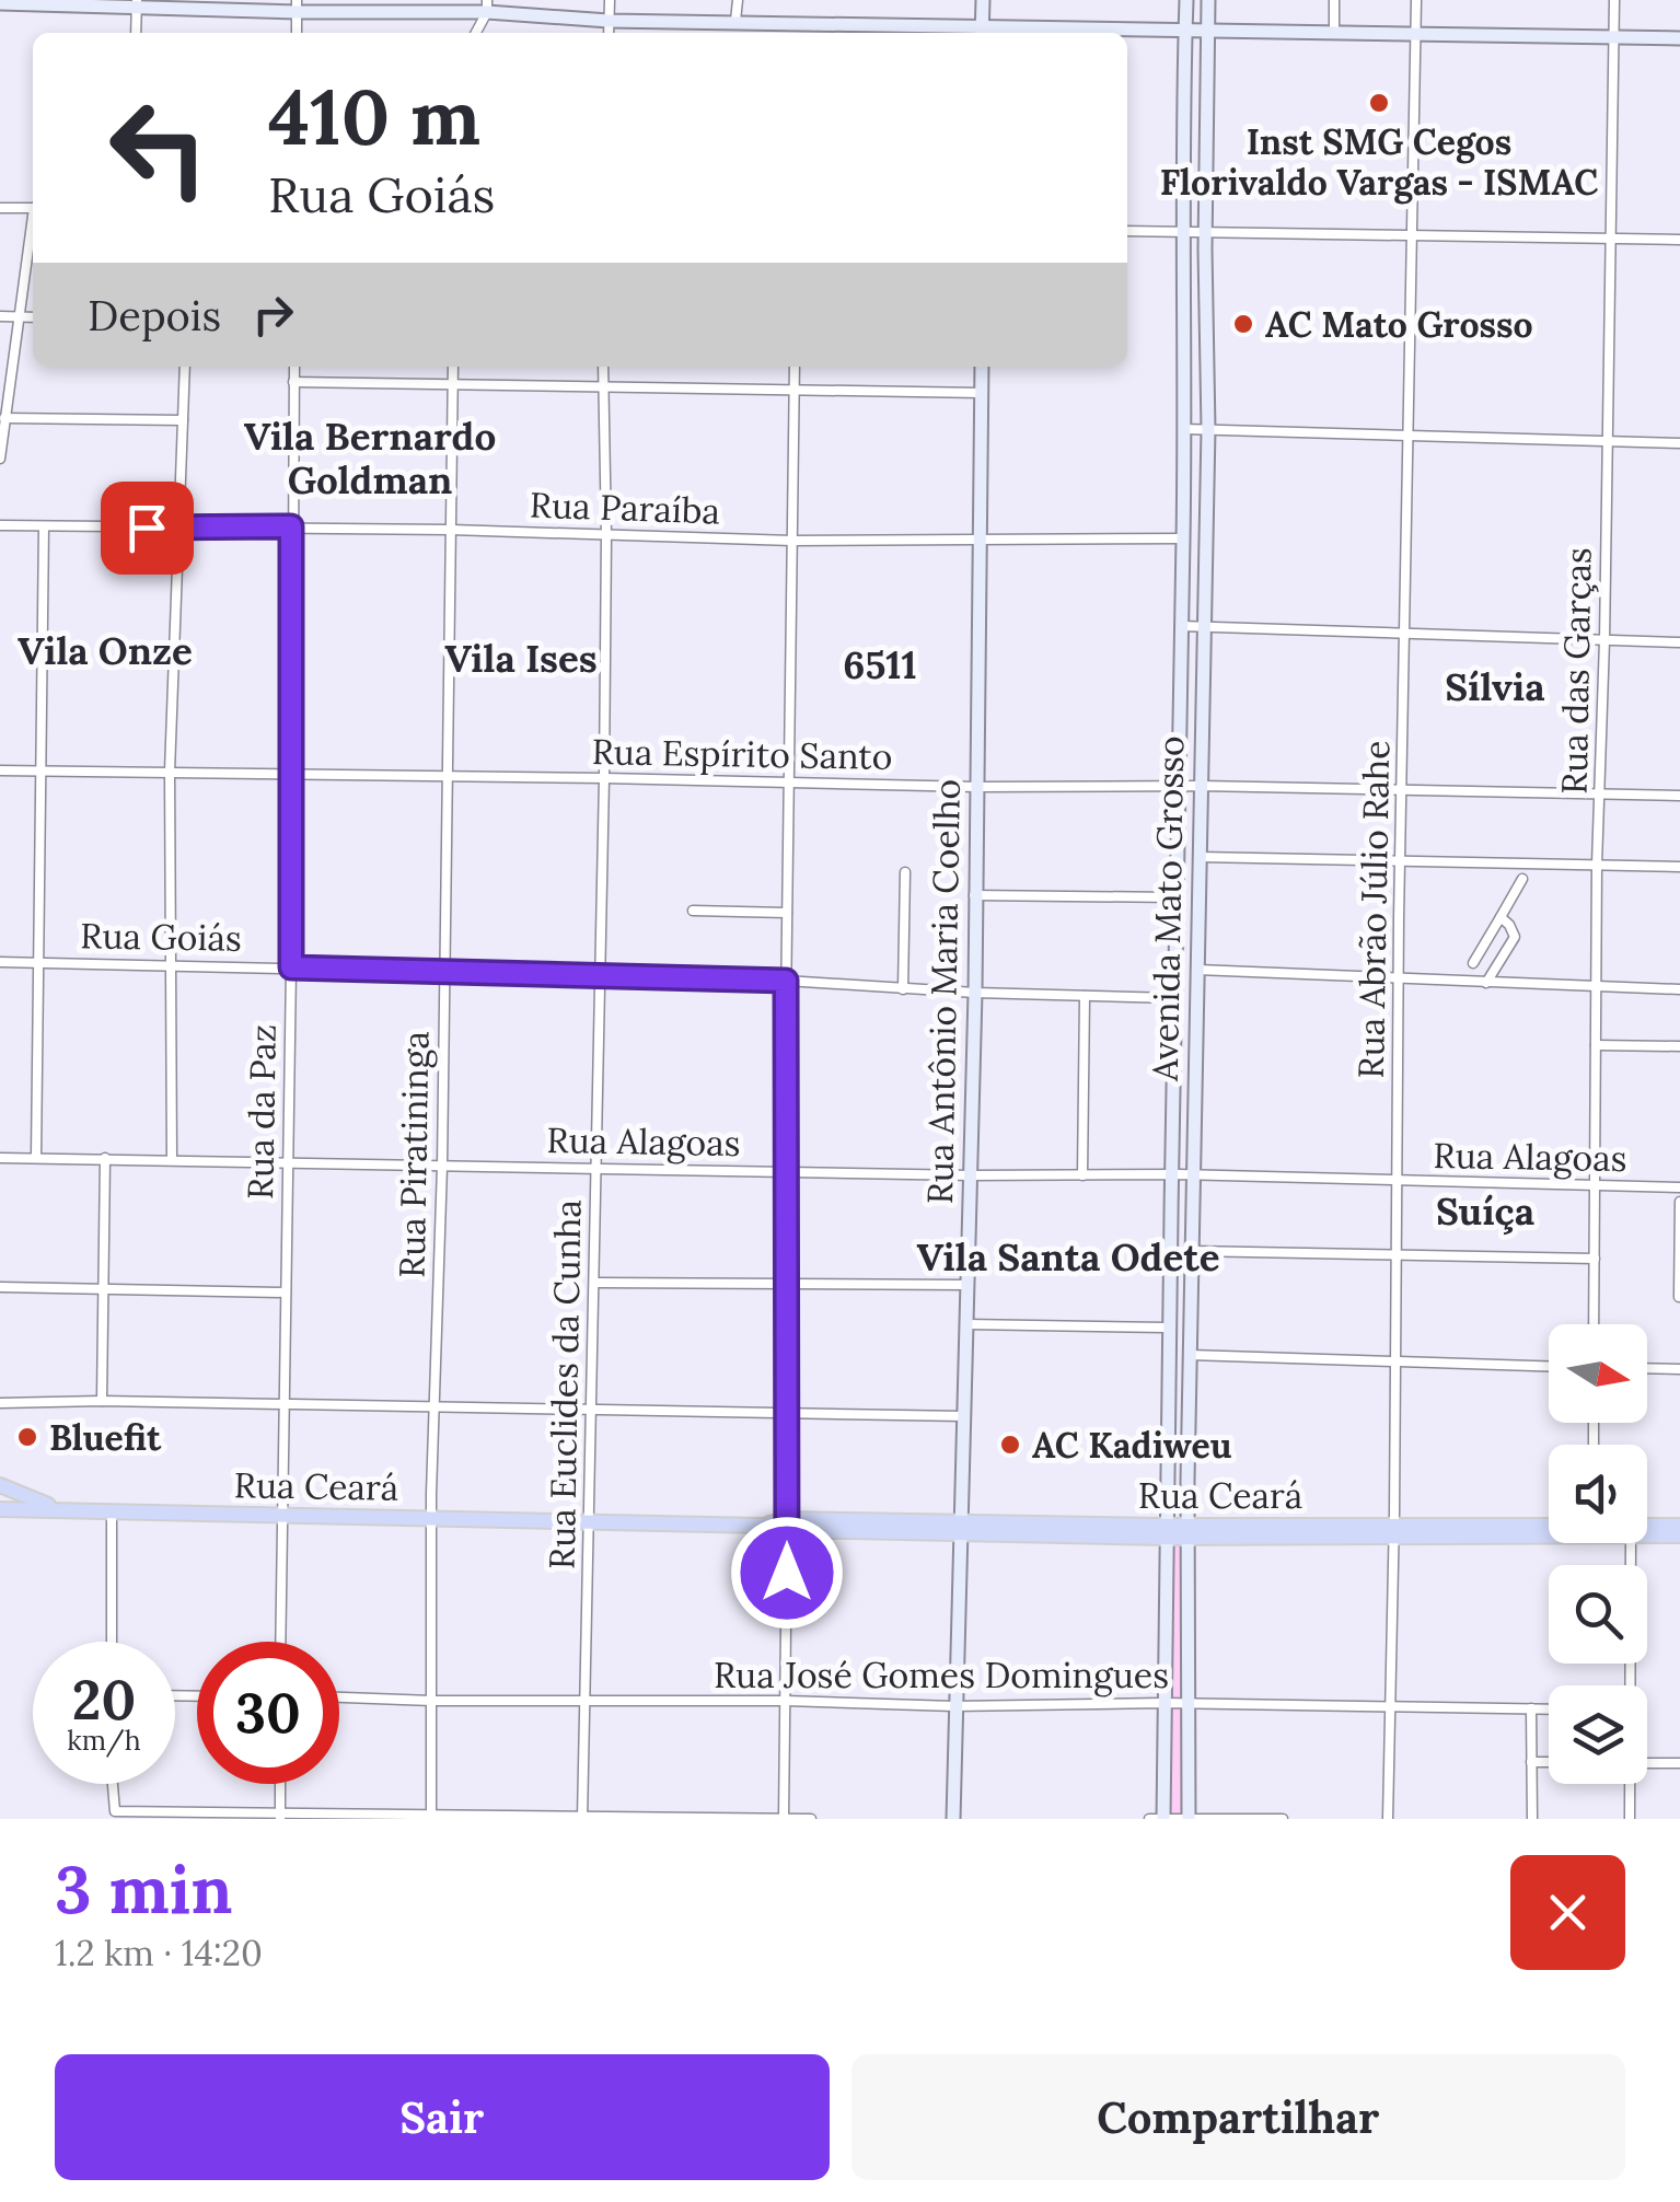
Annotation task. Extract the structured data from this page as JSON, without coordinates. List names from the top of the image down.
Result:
{
  "streets": {
    "main road": ["Avenida Mato Grosso", "Rua Antônio Maria Coelho", "Rua Ceará"],
    "street": [
      "Rua Paraíba",
      "Rua das Garças",
      "Rua Espírito Santo",
      "Rua Abrão Júlio Rahe",
      "Rua Goiás",
      "Rua da Paz",
      "Rua Alagoas",
      "Rua Piratininga",
      "Rua Euclides da Cunha",
      "Rua José Gomes Domingues"
    ]
  },
  "crossings": [
    ["Rua Paraíba", "Avenida Mato Grosso"],
    ["Rua Paraíba", "Rua Antônio Maria Coelho"],
    ["Rua Paraíba", "Rua da Paz"],
    ["Rua Paraíba", "Rua Piratininga"],
    ["Rua Paraíba", "Rua Euclides da Cunha"],
    ["Rua das Garças", "Rua Espírito Santo"],
    ["Rua das Garças", "Rua Alagoas"],
    ["Rua Espírito Santo", "Avenida Mato Grosso"],
    ["Rua Espírito Santo", "Rua Abrão Júlio Rahe"],
    ["Rua Espírito Santo", "Rua Antônio Maria Coelho"],
    ["Rua Espírito Santo", "Rua da Paz"],
    ["Rua Espírito Santo", "Rua Piratininga"],
    ["Rua Espírito Santo", "Rua Euclides da Cunha"],
    ["Avenida Mato Grosso", "Rua Goiás"],
    ["Avenida Mato Grosso", "Rua Alagoas"],
    ["Avenida Mato Grosso", "Rua Ceará"],
    ["Avenida Mato Grosso", "Rua José Gomes Domingues"],
    ["Rua Abrão Júlio Rahe", "Rua Alagoas"],
    ["Rua Abrão Júlio Rahe", "Rua Ceará"],
    ["Rua Abrão Júlio Rahe", "Rua José Gomes Domingues"],
    ["Rua Goiás", "Rua Antônio Maria Coelho"],
    ["Rua Goiás", "Rua da Paz"],
    ["Rua Goiás", "Rua Piratininga"],
    ["Rua Goiás", "Rua Euclides da Cunha"],
    ["Rua Antônio Maria Coelho", "Rua Alagoas"],
    ["Rua Antônio Maria Coelho", "Rua Ceará"],
    ["Rua Antônio Maria Coelho", "Rua José Gomes Domingues"],
    ["Rua da Paz", "Rua Alagoas"],
    ["Rua da Paz", "Rua Ceará"],
    ["Rua Alagoas", "Rua Piratininga"],
    ["Rua Alagoas", "Rua Euclides da Cunha"],
    ["Rua Piratininga", "Rua Ceará"],
    ["Rua Piratininga", "Rua José Gomes Domingues"],
    ["Rua Euclides da Cunha", "Rua Ceará"],
    ["Rua Euclides da Cunha", "Rua José Gomes Domingues"]
  ],
  "districts": [
    "Vila Bernardo Goldman",
    "Vila Onze",
    "Vila Ises",
    "6511",
    "Sílvia",
    "Suíça",
    "Vila Santa Odete"
  ],
  "places": [
    "Inst SMG Cegos Florivaldo Vargas - ISMAC",
    "AC Mato Grosso",
    "Bluefit",
    "AC Kadiweu"
  ],
  "north": "right",
  "page": {
    "turn": ["410 m", "Rua Goiás"],
    "then": "Depois",
    "speed": "20 km/h",
    "limit": "30",
    "heading": ["3 min", "1.2 km · 14:20"],
    "buttons": ["Sair", "Compartilhar"]
  }
}
